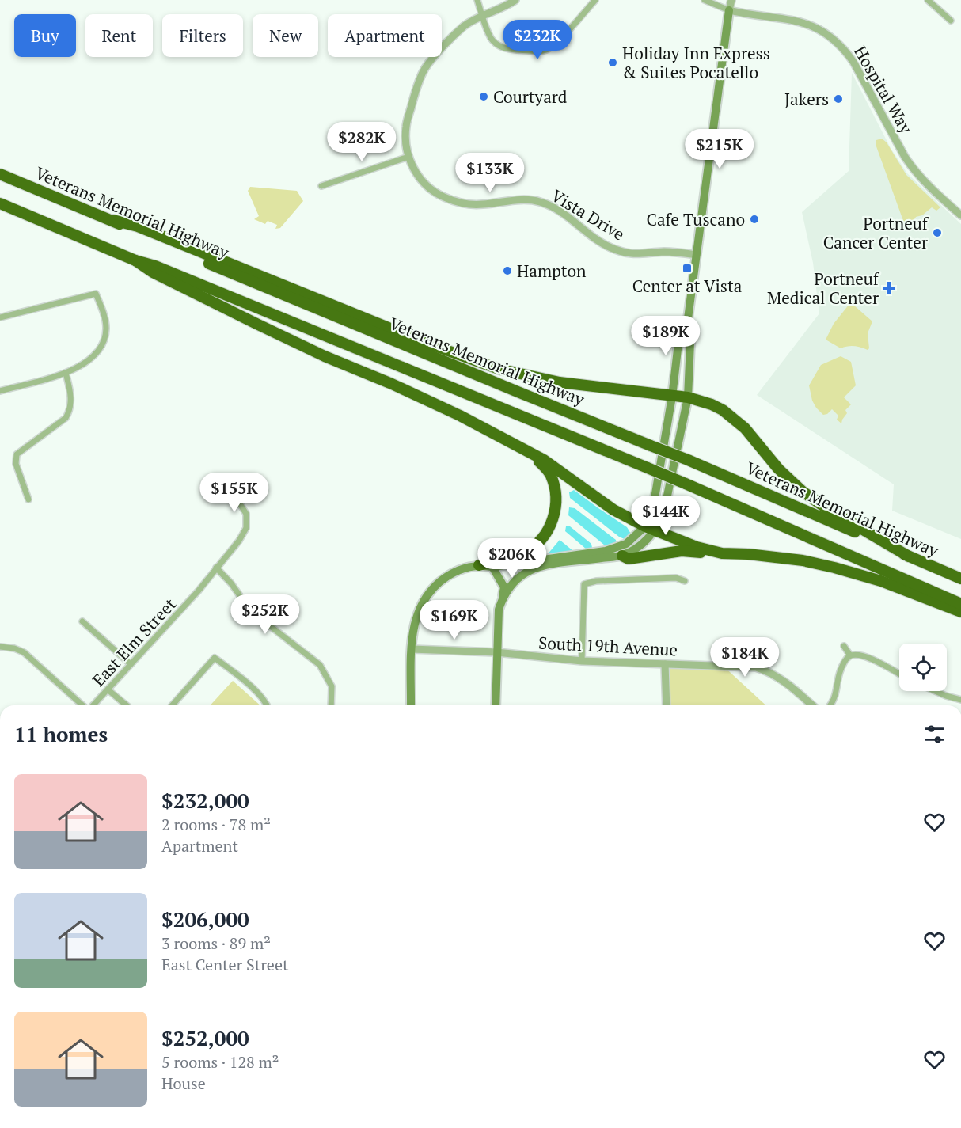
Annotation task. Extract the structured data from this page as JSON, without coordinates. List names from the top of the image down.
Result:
{
  "streets": {
    "highway": ["Veterans Memorial Highway"],
    "street": [
      "Hospital Way",
      "Vista Drive",
      "East Elm Street",
      "South 19th Avenue"
    ]
  },
  "places": {
    "other": [
      "Holiday Inn Express & Suites Pocatello",
      "Courtyard",
      "Jakers",
      "Cafe Tuscano",
      "Portneuf Cancer Center",
      "Hampton"
    ],
    "transit": ["Center at Vista"],
    "health": ["Portneuf Medical Center"]
  },
  "page": {
    "chip": [
      "Buy",
      "Rent",
      "Filters",
      "New",
      "Apartment"
    ],
    "price": [
      "$232K",
      "$282K",
      "$215K",
      "$133K",
      "$189K",
      "$155K",
      "$144K",
      "$206K",
      "$252K",
      "$169K",
      "$184K"
    ],
    "heading": "11 homes",
    "list": [
      {
        "name": "$232,000",
        "note": "2 rooms · 78 m² · Apartment"
      },
      {
        "name": "$206,000",
        "note": "3 rooms · 89 m² · East Center Street"
      },
      {
        "name": "$252,000",
        "note": "5 rooms · 128 m² · House"
      }
    ]
  }
}
